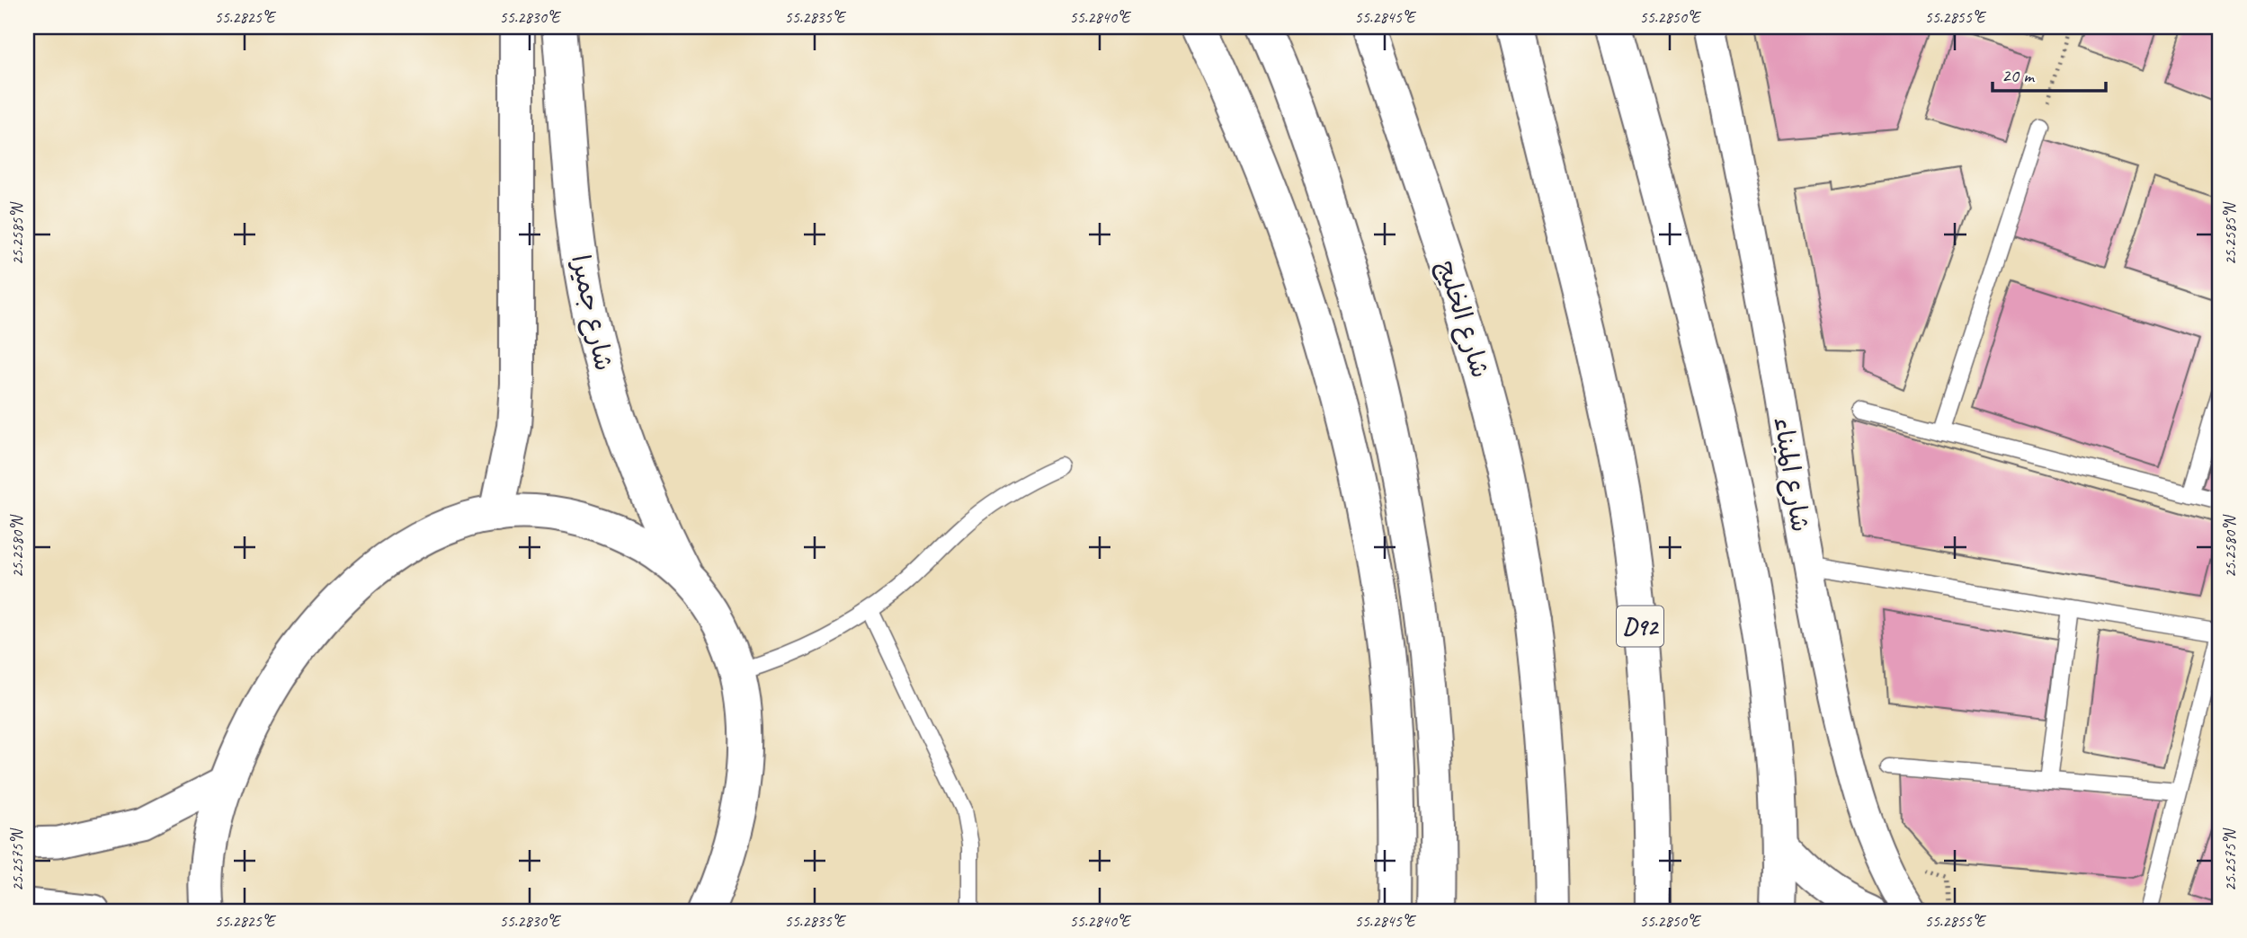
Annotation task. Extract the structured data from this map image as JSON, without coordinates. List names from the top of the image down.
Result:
{
  "streets": {
    "main road": ["شارع جميرا", "شارع الخليج", "D92"],
    "street": ["شارع الميناء"]
  },
  "scale_bar": "20 m",
  "coordinates": [
    "55.2825°E",
    "55.2830°E",
    "55.2835°E",
    "55.2840°E",
    "55.2845°E",
    "55.2850°E",
    "55.2855°E",
    "25.2585°N",
    "25.2580°N",
    "25.2575°N"
  ]
}
